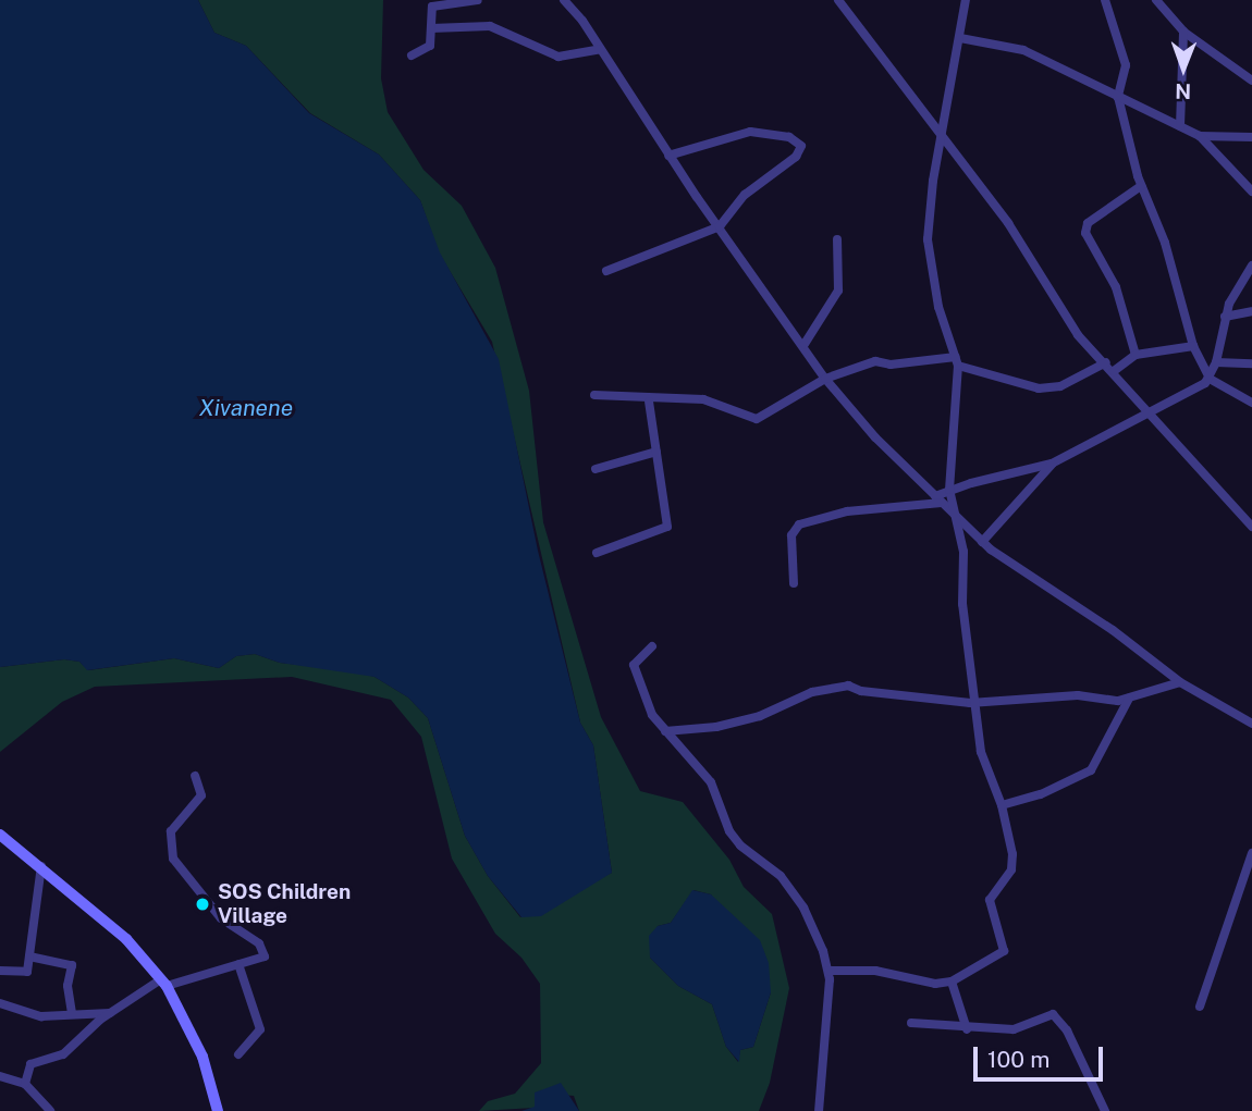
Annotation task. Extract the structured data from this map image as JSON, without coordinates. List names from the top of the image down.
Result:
{
  "water": ["Xivanene"],
  "places": ["SOS Children Village"],
  "scale_bar": "100 m",
  "north": "bottom"
}
